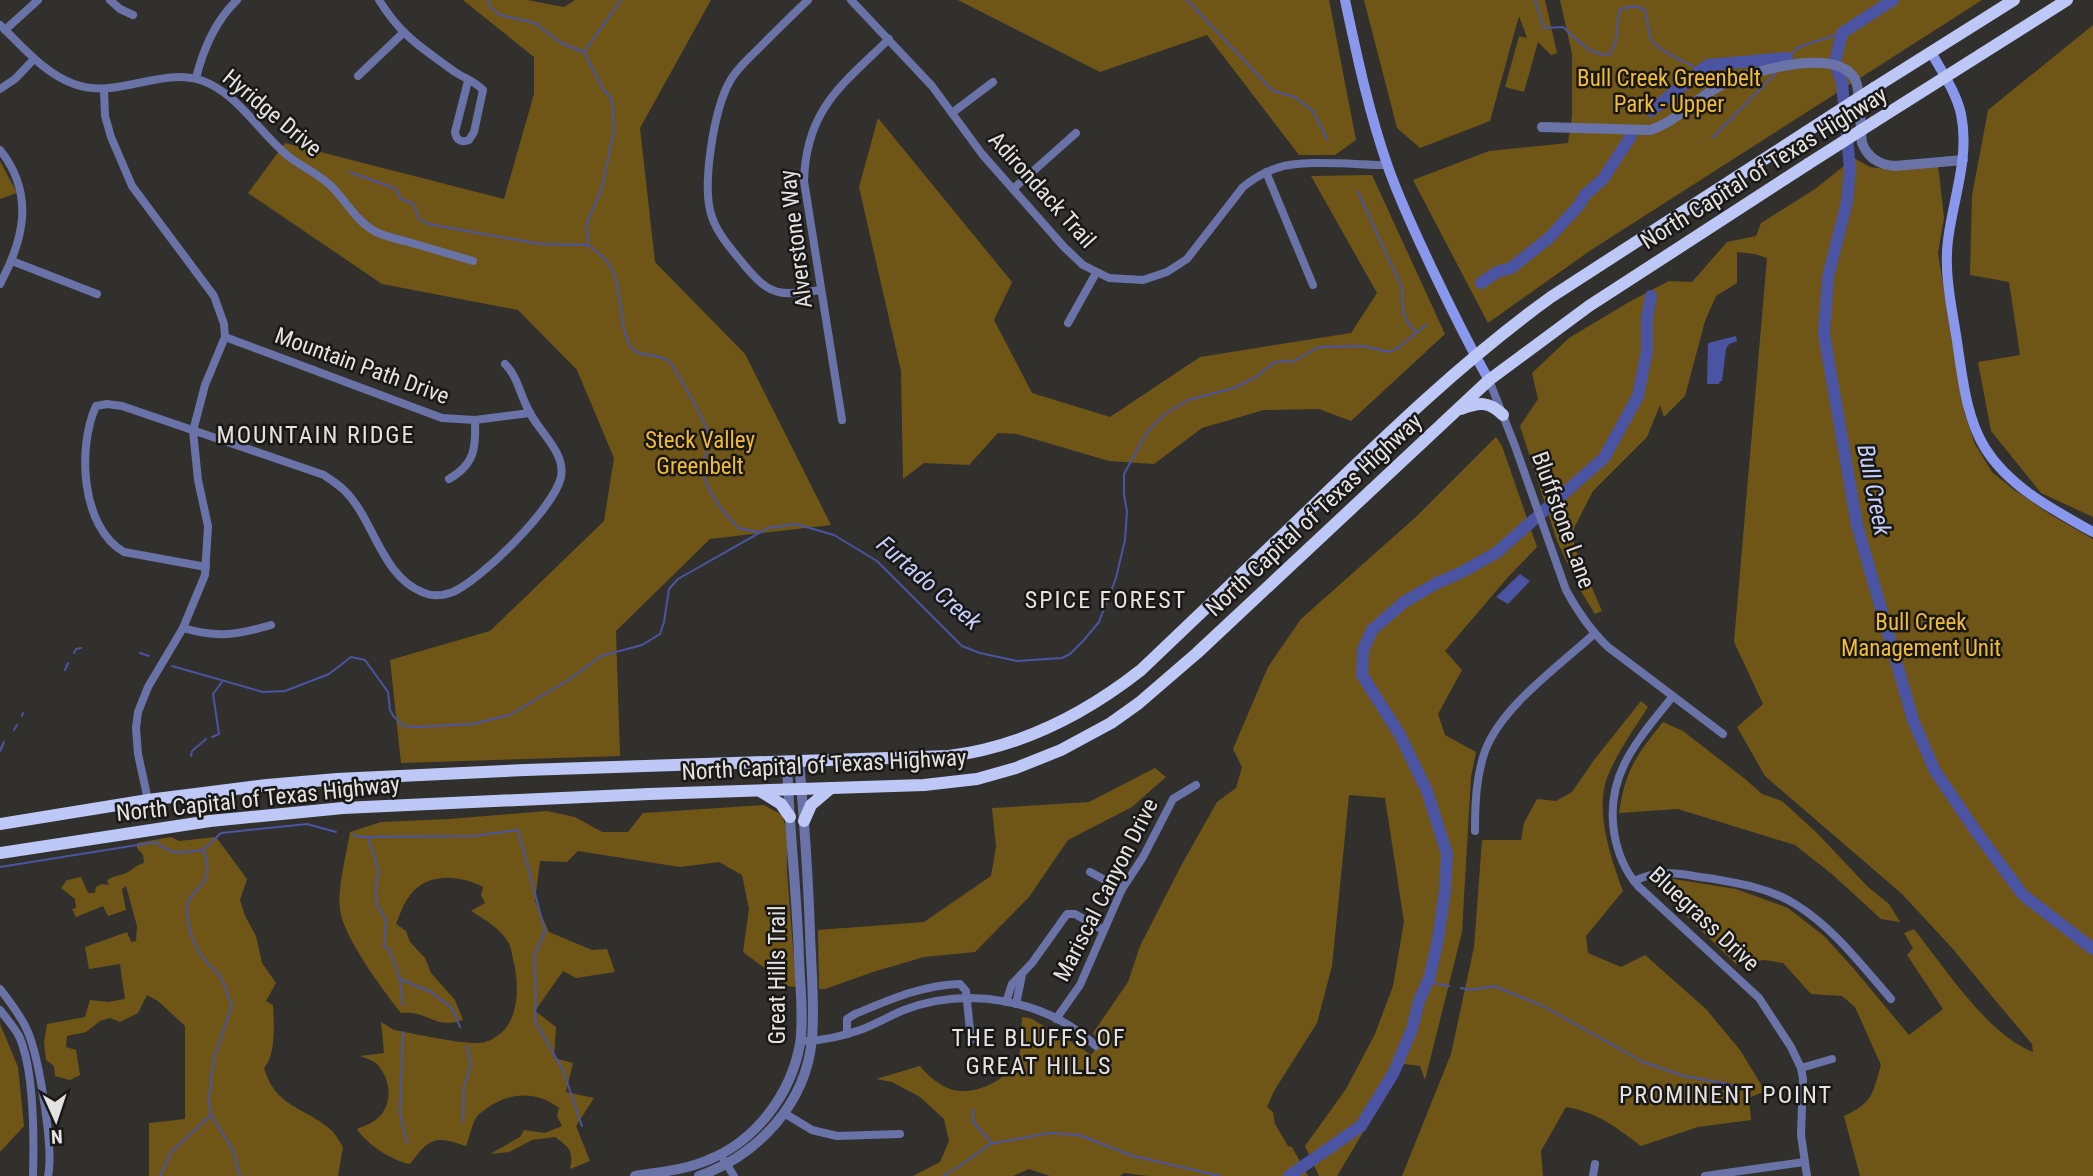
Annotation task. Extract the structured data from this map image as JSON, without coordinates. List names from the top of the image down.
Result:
{
  "streets": {
    "highway": ["North Capital of Texas Highway"],
    "street": [
      "Hyridge Drive",
      "Adirondack Trail",
      "Alverstone Way",
      "Mountain Path Drive",
      "Bluffstone Lane",
      "Mariscal Canyon Drive",
      "Bluegrass Drive",
      "Great Hills Trail"
    ]
  },
  "crossings": [
    ["North Capital of Texas Highway", "Bluffstone Lane"],
    ["North Capital of Texas Highway", "Great Hills Trail"],
    ["Adirondack Trail", "Alverstone Way"],
    ["Bluffstone Lane", "Bluegrass Drive"]
  ],
  "districts": [
    "MOUNTAIN RIDGE",
    "SPICE FOREST",
    "THE BLUFFS OF GREAT HILLS",
    "PROMINENT POINT"
  ],
  "water": ["Bull Creek", "Furtado Creek"],
  "parks": ["Bull Creek Greenbelt Park - Upper", "Steck Valley Greenbelt", "Bull Creek Management Unit"],
  "north": "bottom"
}
